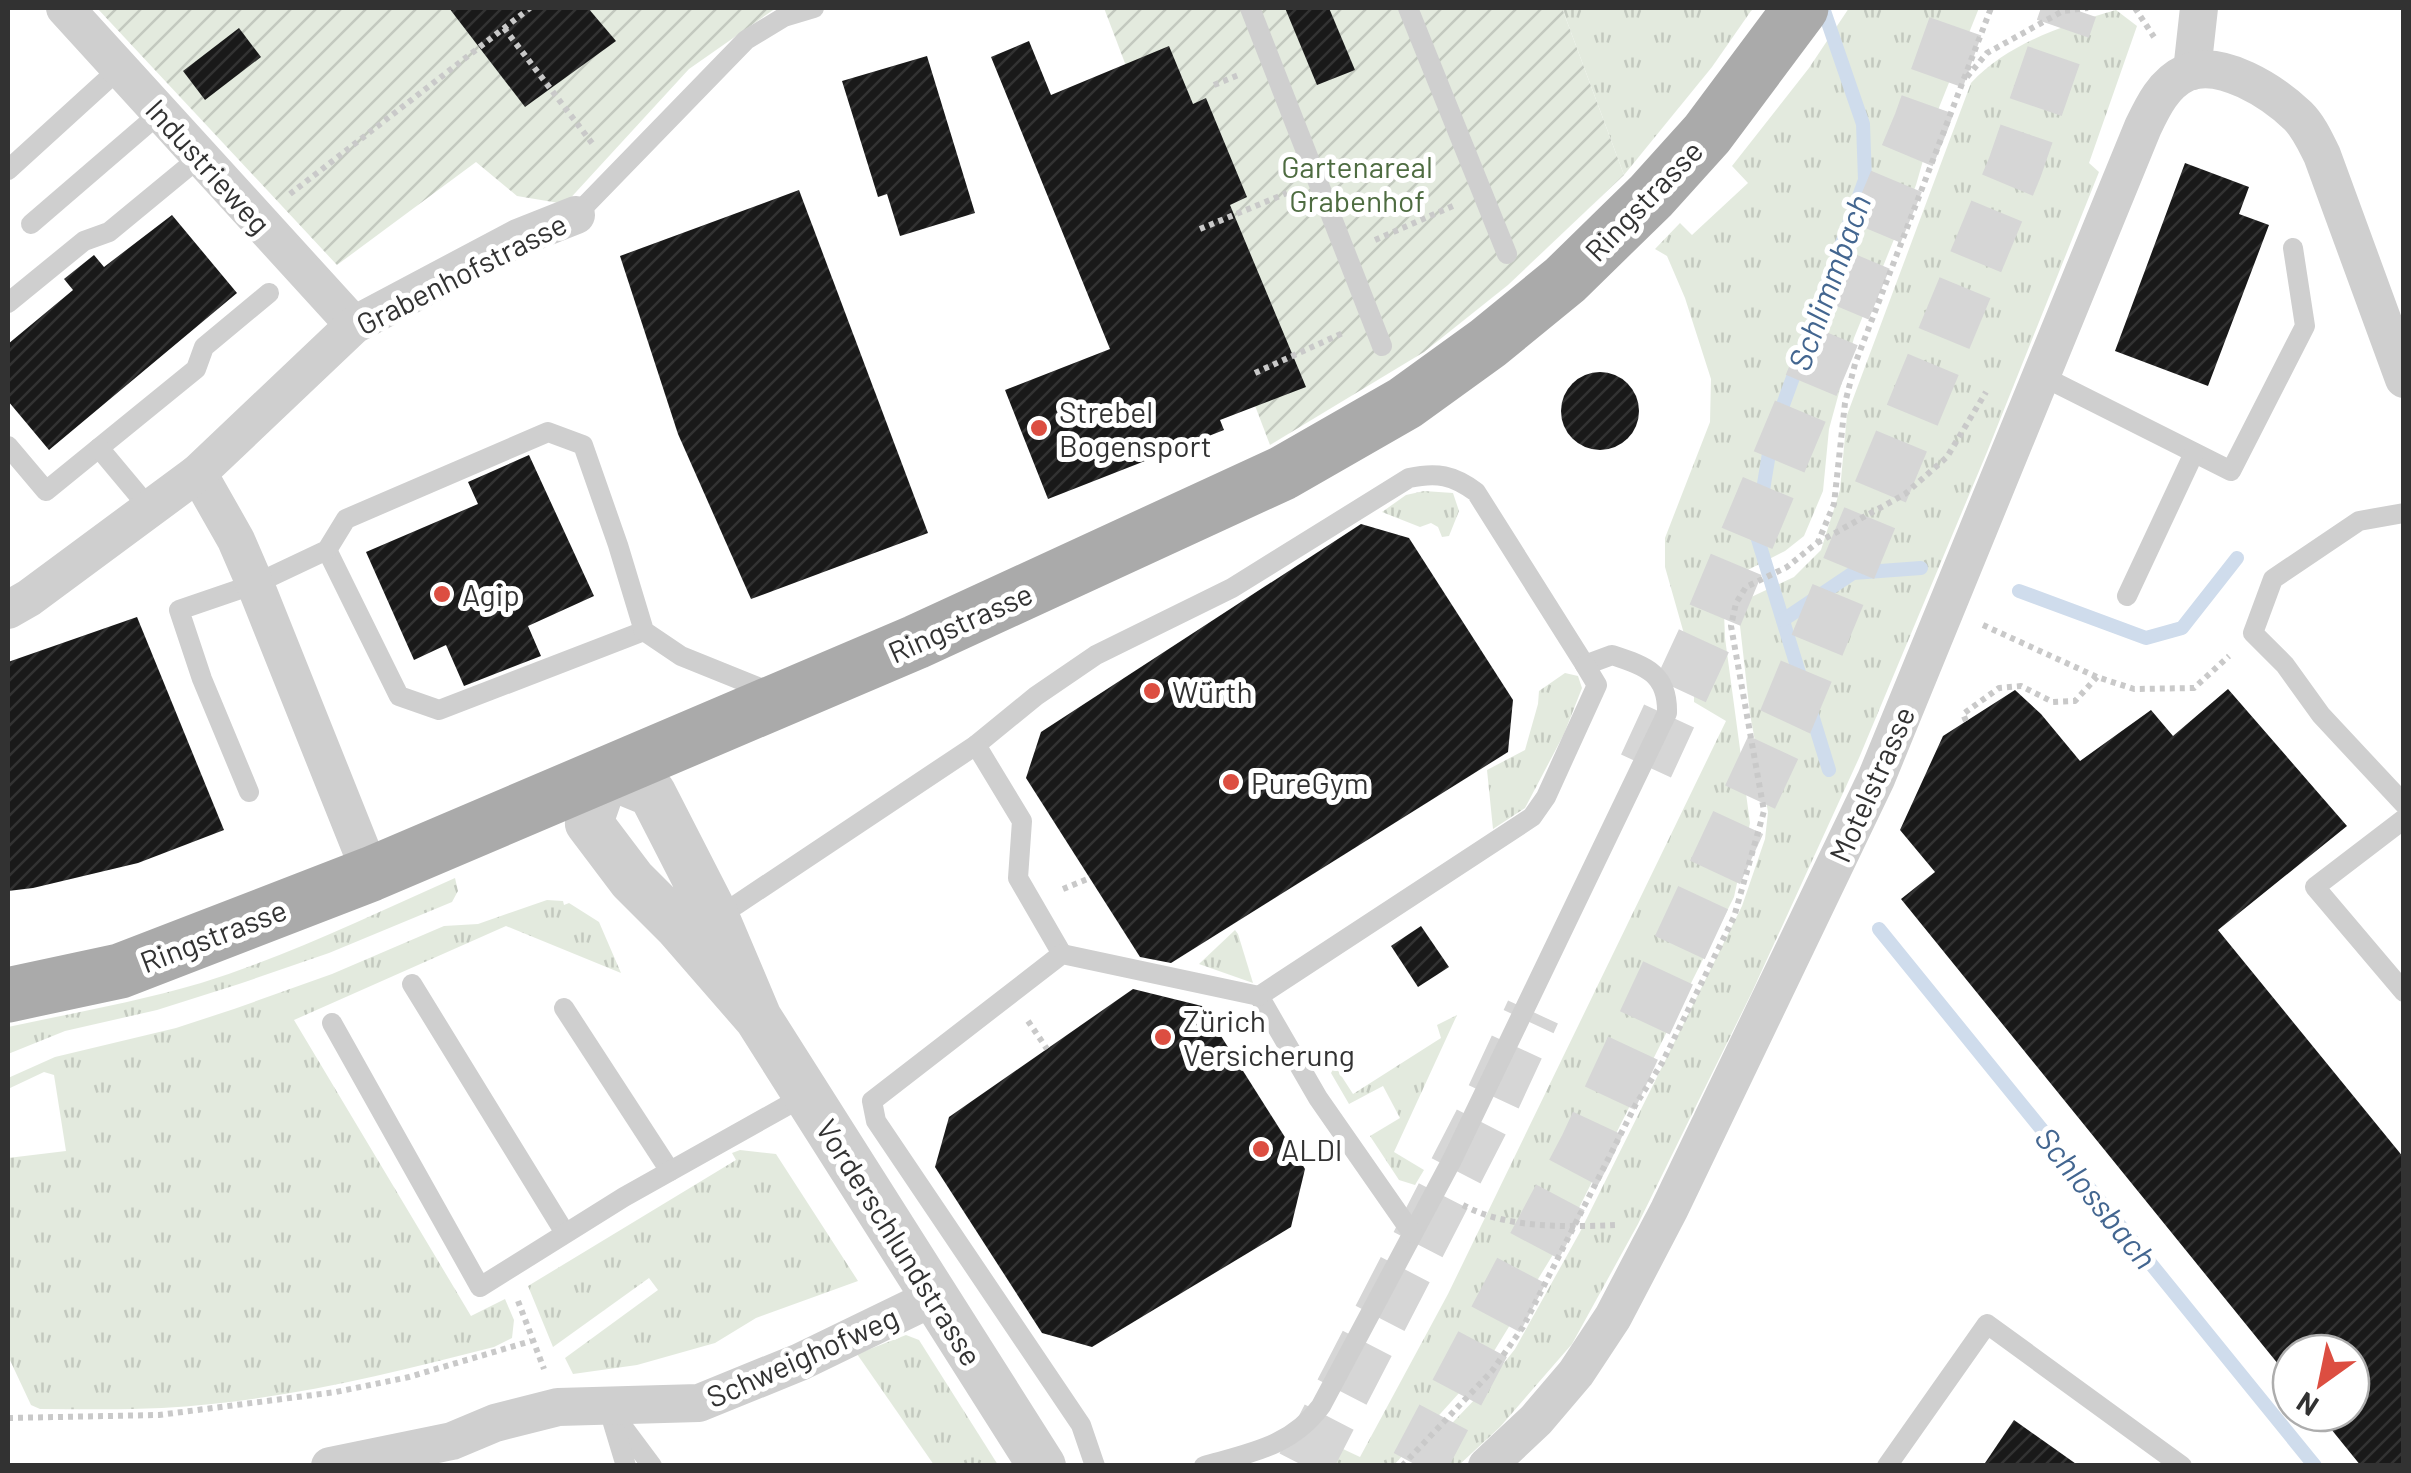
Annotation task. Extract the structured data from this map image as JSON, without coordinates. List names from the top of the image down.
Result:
{
  "streets": {
    "main road": ["Ringstrasse"],
    "street": [
      "Industrieweg",
      "Grabenhofstrasse",
      "Motelstrasse",
      "Vorderschlundstrasse",
      "Schweighofweg"
    ]
  },
  "crossings": [
    ["Industrieweg", "Grabenhofstrasse"],
    ["Ringstrasse", "Vorderschlundstrasse"],
    ["Vorderschlundstrasse", "Schweighofweg"]
  ],
  "water": ["Schlimmbach", "Schlossbach"],
  "parks": ["Gartenareal Grabenhof"],
  "places": [
    "Strebel Bogensport",
    "Agip",
    "Würth",
    "PureGym",
    "Zürich Versicherung",
    "ALDI"
  ],
  "north": "bottom left"
}
